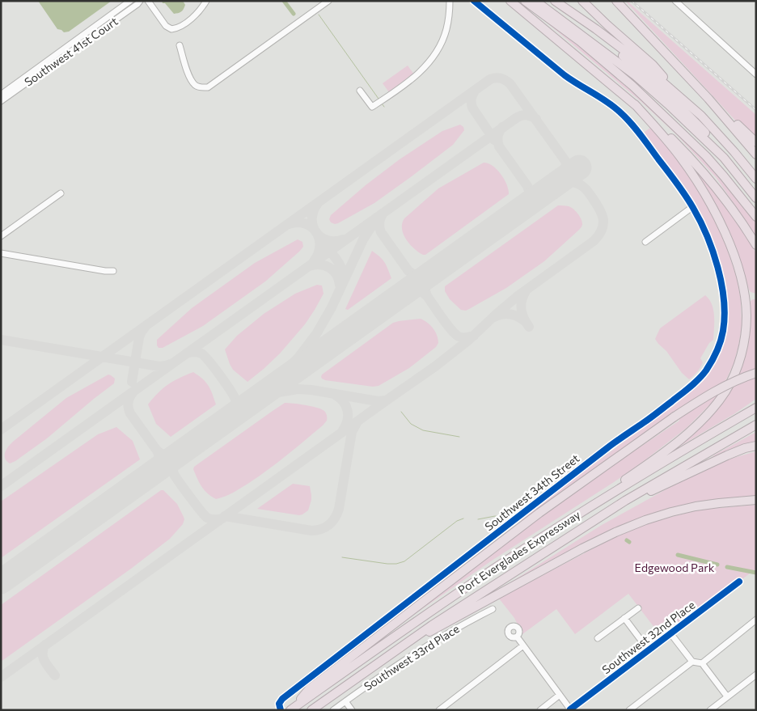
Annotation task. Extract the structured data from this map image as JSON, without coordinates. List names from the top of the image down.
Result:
{
  "streets": {
    "highway": ["Port Everglades Expressway"],
    "street": [
      "Southwest 41st Court",
      "Southwest 34th Street",
      "Southwest 32nd Place",
      "Southwest 33rd Place"
    ]
  },
  "parks": ["Edgewood Park"]
}
